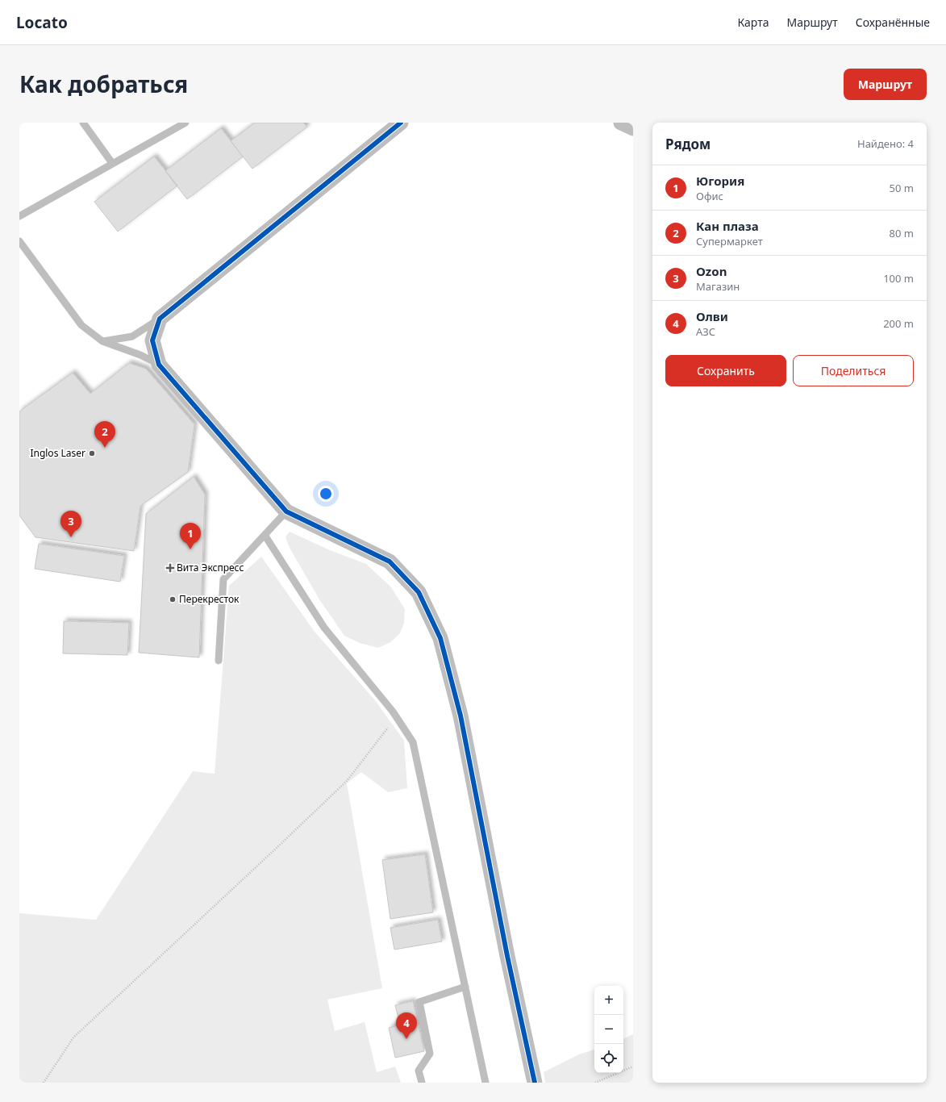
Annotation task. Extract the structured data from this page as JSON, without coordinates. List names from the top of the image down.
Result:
{
  "places": {
    "other": ["Inglos Laser", "Перекресток"],
    "health": ["Вита Экспресс"]
  },
  "page": {
    "header": "Locato",
    "nav": ["Карта", "Маршрут", "Сохранённые"],
    "title": "Как добраться",
    "buttons": [
      "Маршрут",
      ["Сохранить", "Поделиться"]
    ],
    "heading": ["Рядом", "Найдено: 4"],
    "list": [
      {
        "mark": "1",
        "name": "Югория",
        "note": "Офис",
        "value": "50 m"
      },
      {
        "mark": "2",
        "name": "Кан плаза",
        "note": "Супермаркет",
        "value": "80 m"
      },
      {
        "mark": "3",
        "name": "Ozon",
        "note": "Магазин",
        "value": "100 m"
      },
      {
        "mark": "4",
        "name": "Олви",
        "note": "АЗС",
        "value": "200 m"
      }
    ],
    "pins": [
      "2",
      "3",
      "1",
      "4"
    ],
    "map_buttons": ["+", "−"]
  }
}
